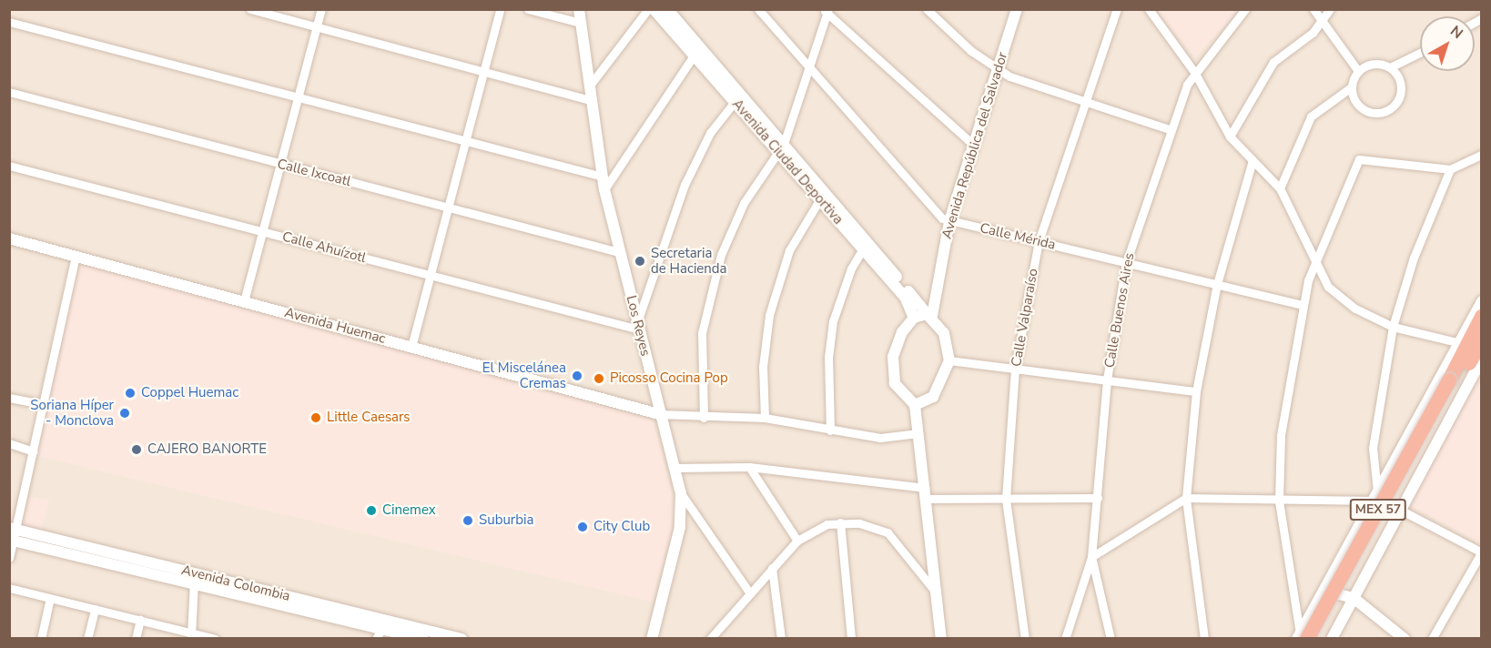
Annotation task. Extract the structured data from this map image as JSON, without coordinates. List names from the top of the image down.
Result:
{
  "streets": {
    "highway": ["MEX 57"],
    "street": [
      "Avenida República del Salvador",
      "Avenida Ciudad Deportiva",
      "Calle Ixcoatl",
      "Calle Mérida",
      "Calle Ahuízotl",
      "Calle Buenos Aires",
      "Calle Valparaíso",
      "Avenida Huemac",
      "Los Reyes",
      "Avenida Colombia"
    ]
  },
  "crossings": [
    ["Avenida República del Salvador", "Avenida Ciudad Deportiva"],
    ["Avenida República del Salvador", "Calle Mérida"],
    ["Calle Ixcoatl", "Los Reyes"],
    ["Calle Mérida", "Calle Buenos Aires"],
    ["Calle Mérida", "Calle Valparaíso"],
    ["Calle Ahuízotl", "Los Reyes"],
    ["Avenida Huemac", "Los Reyes"]
  ],
  "places": [
    "Secretaria de Hacienda",
    "El Miscelánea Cremas",
    "Picosso Cocina Pop",
    "Coppel Huemac",
    "Soriana Híper - Monclova",
    "Little Caesars",
    "CAJERO BANORTE",
    "Cinemex",
    "Suburbia",
    "City Club"
  ],
  "north": "top right"
}
